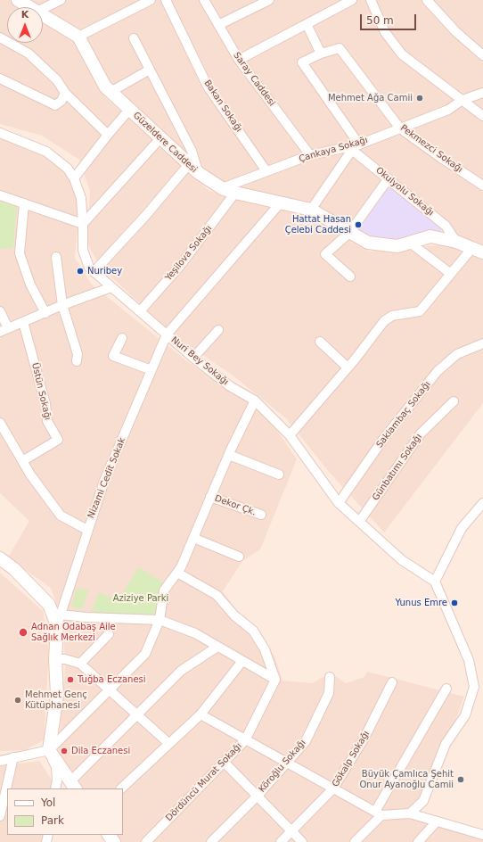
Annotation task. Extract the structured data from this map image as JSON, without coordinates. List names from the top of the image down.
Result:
{
  "streets": {
    "street": [
      "Saray Caddesi",
      "Bakan Sokağı",
      "Güzeldere Caddesi",
      "Pekmezci Sokağı",
      "Çankaya Sokağı",
      "Okulyolu Sokağı",
      "Yeşilova Sokağı",
      "Nuri Bey Sokağı",
      "Üstün Sokağı",
      "Saklambaç Sokağı",
      "Günbatımı Sokağı",
      "Nizami Cedit Sokak",
      "Dekor Çk.",
      "Gökalp Sokağı",
      "Köroğlu Sokağı",
      "Dördüncü Murat Sokağı"
    ]
  },
  "crossings": [
    ["Saray Caddesi", "Çankaya Sokağı"],
    ["Bakan Sokağı", "Çankaya Sokağı"],
    ["Güzeldere Caddesi", "Çankaya Sokağı"],
    ["Güzeldere Caddesi", "Okulyolu Sokağı"],
    ["Güzeldere Caddesi", "Yeşilova Sokağı"],
    ["Güzeldere Caddesi", "Nizami Cedit Sokak"],
    ["Pekmezci Sokağı", "Çankaya Sokağı"],
    ["Pekmezci Sokağı", "Okulyolu Sokağı"],
    ["Çankaya Sokağı", "Okulyolu Sokağı"],
    ["Yeşilova Sokağı", "Nuri Bey Sokağı"],
    ["Nuri Bey Sokağı", "Saklambaç Sokağı"],
    ["Nuri Bey Sokağı", "Günbatımı Sokağı"],
    ["Nuri Bey Sokağı", "Nizami Cedit Sokak"]
  ],
  "parks": ["Aziziye Parki"],
  "places": [
    "Mehmet Ağa Camii",
    "Hattat Hasan Çelebi Caddesi",
    "Nuribey",
    "Yunus Emre",
    "Adnan Odabaş Aile Sağlık Merkezi",
    "Tuğba Eczanesi",
    "Mehmet Genç Kütüphanesi",
    "Dila Eczanesi",
    "Büyük Çamlıca Şehit Onur Ayanoğlu Camii"
  ],
  "legend": ["Yol", "Park"],
  "scale_bar": "50 m",
  "north": "top"
}
